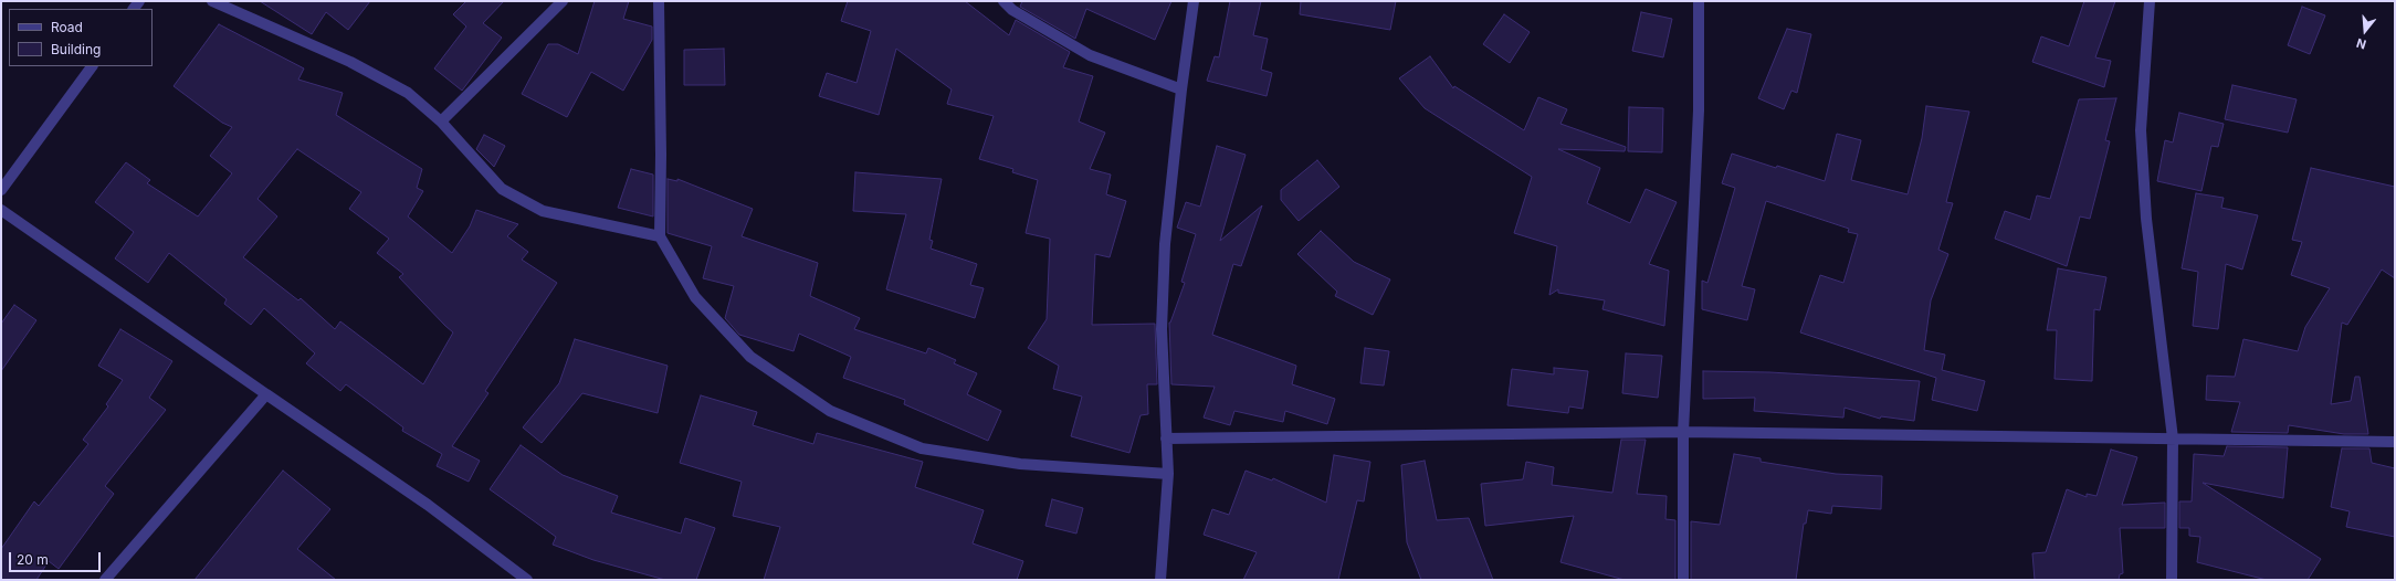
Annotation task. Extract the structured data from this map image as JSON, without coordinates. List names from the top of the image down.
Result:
{
  "legend": ["Road", "Building"],
  "scale_bar": "20 m",
  "north": "bottom"
}
